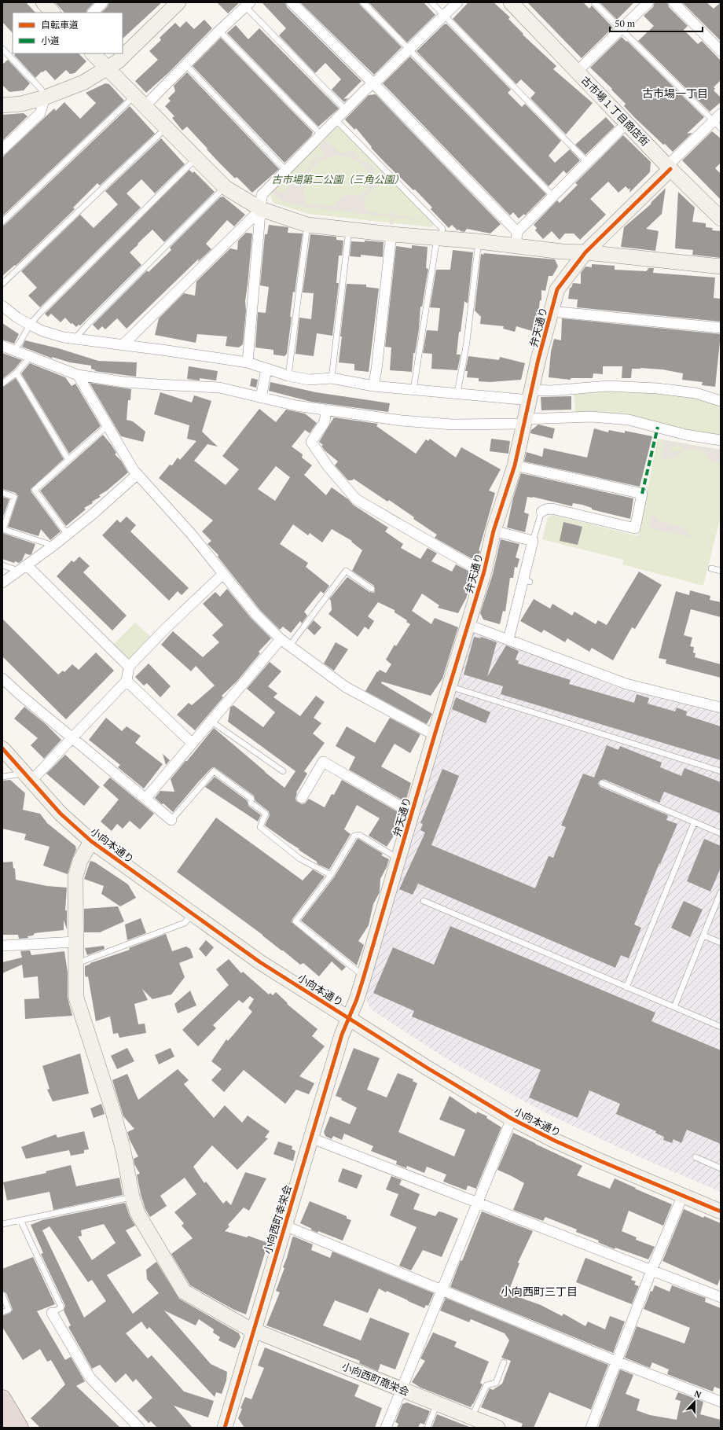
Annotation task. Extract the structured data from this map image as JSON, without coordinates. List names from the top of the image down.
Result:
{
  "streets": {
    "street": [
      "古市場１丁目商店街",
      "弁天通り",
      "小向本通り",
      "小向西町幸栄会",
      "小向西町商栄会"
    ]
  },
  "crossings": [
    ["古市場１丁目商店街", "弁天通り"],
    ["弁天通り", "小向本通り"],
    ["弁天通り", "小向西町幸栄会"],
    ["小向本通り", "小向西町幸栄会"],
    ["小向本通り", "小向西町商栄会"],
    ["小向西町幸栄会", "小向西町商栄会"]
  ],
  "districts": ["古市場一丁目", "小向西町三丁目"],
  "parks": ["古市場第二公園（三角公園）"],
  "legend": ["自転車道", "小道"],
  "scale_bar": "50 m",
  "north": "top"
}
